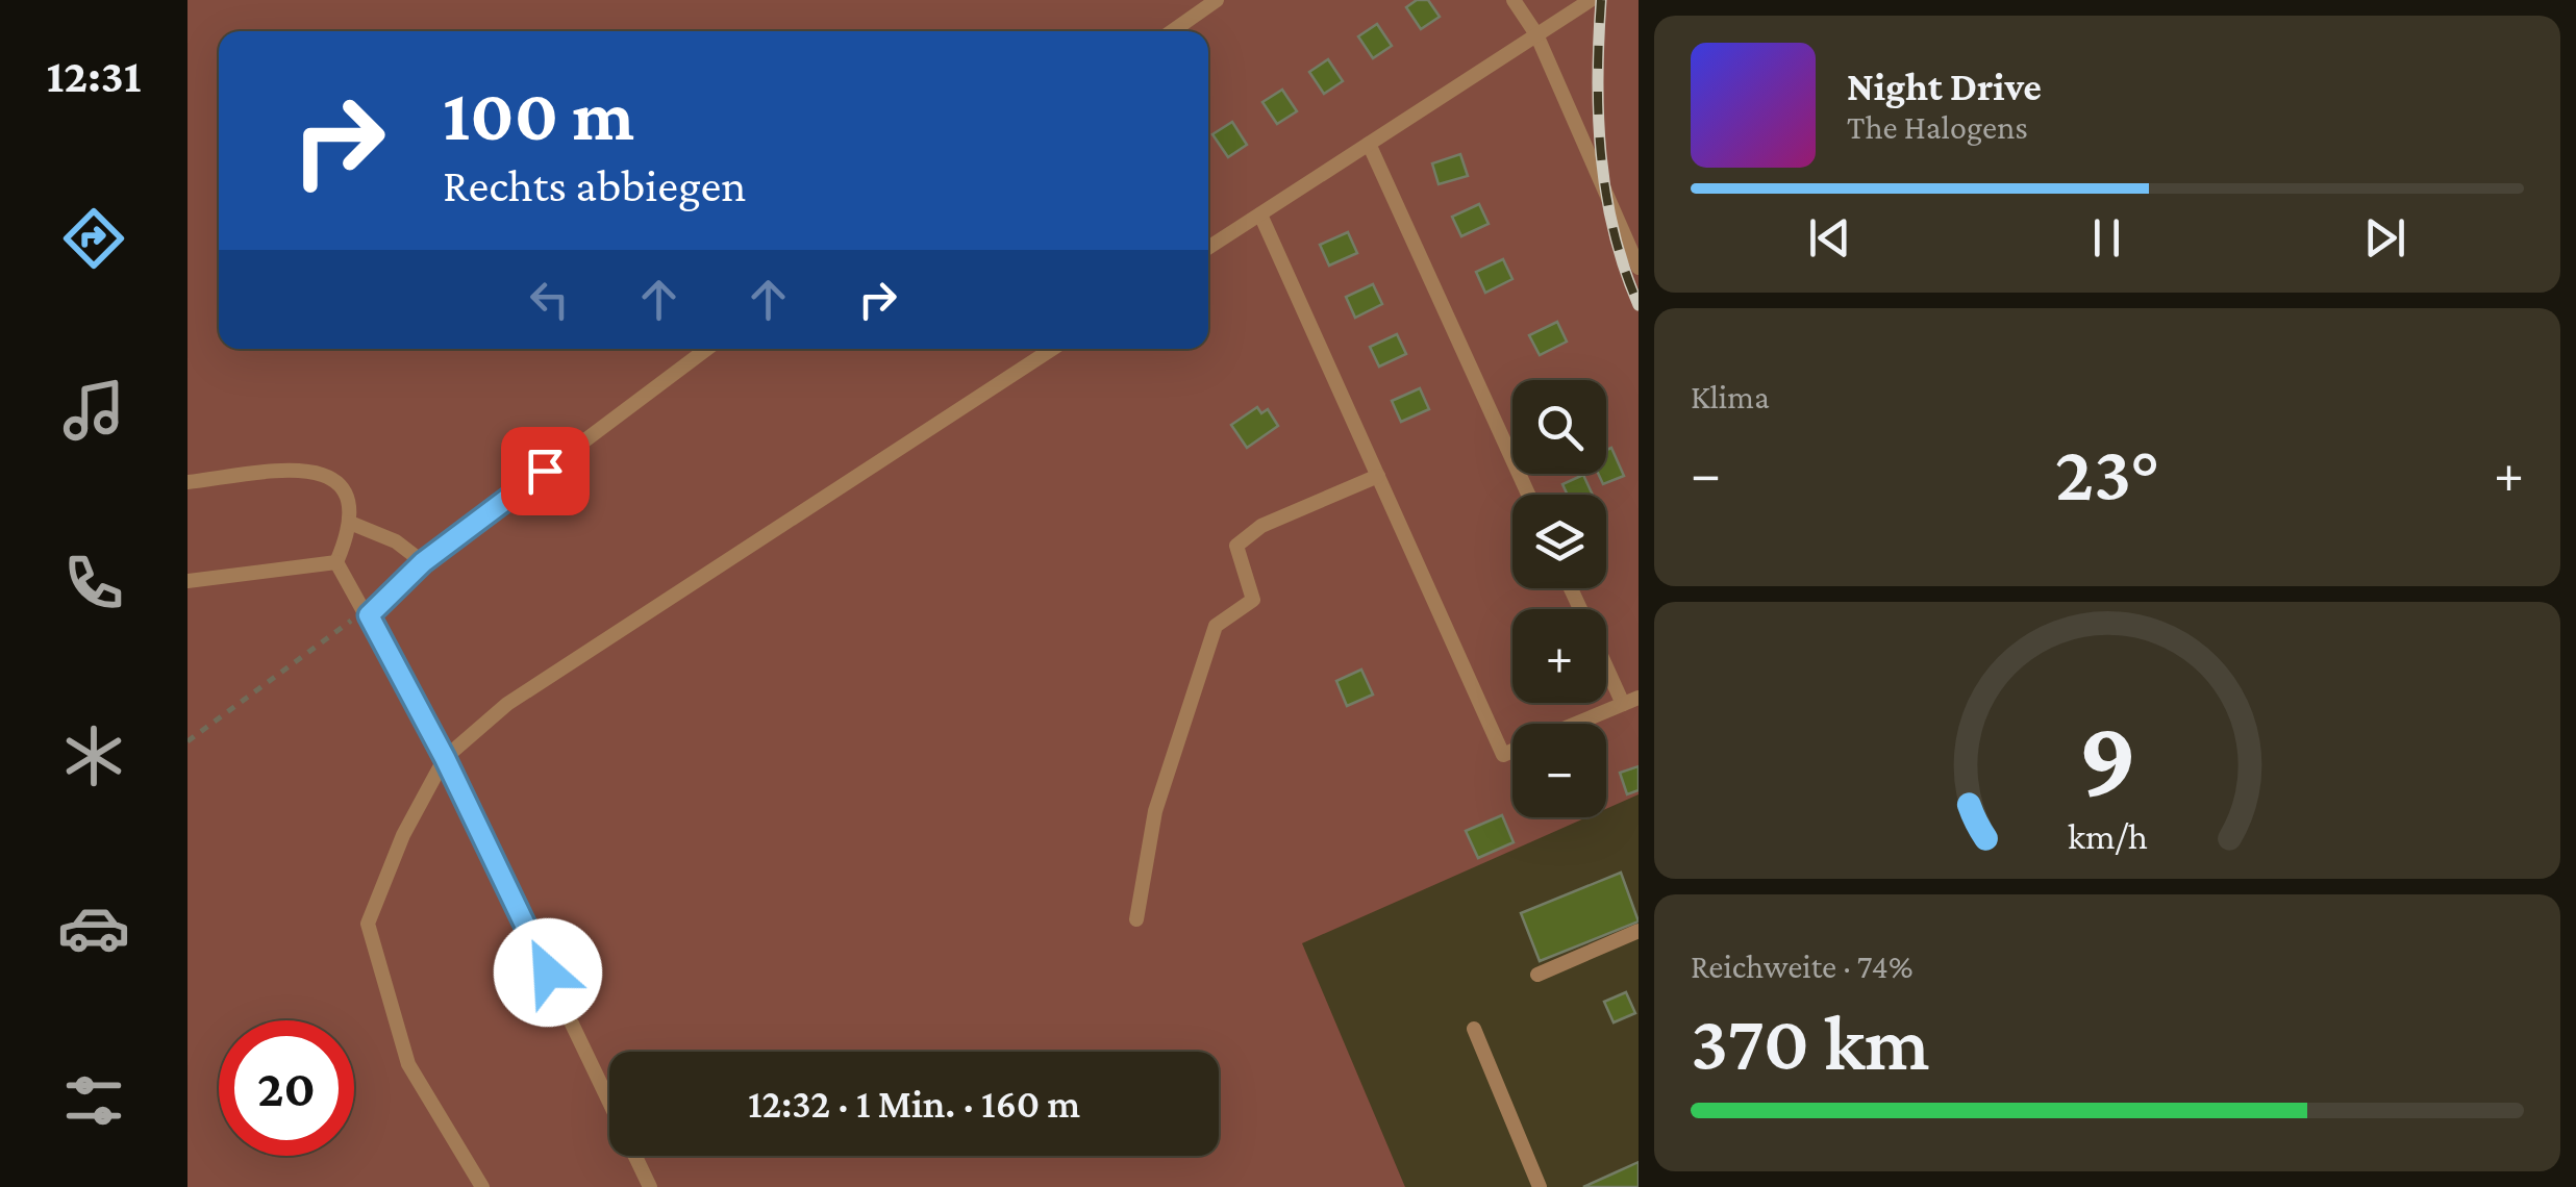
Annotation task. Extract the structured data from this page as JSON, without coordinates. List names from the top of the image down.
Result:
{
  "page": {
    "tabs": "12:31",
    "turn": ["100 m", "Rechts abbiegen"],
    "song": ["Night Drive", "The Halogens"],
    "tile": [
      "Klima",
      ["Reichweite · 74%", "370 km"]
    ],
    "map_buttons": ["+", "−"],
    "heat": ["−", "23°", "+"],
    "limit": "20",
    "trip": "12:32 · 1 Min. · 160 m",
    "gauge": ["9", "km/h"]
  }
}
